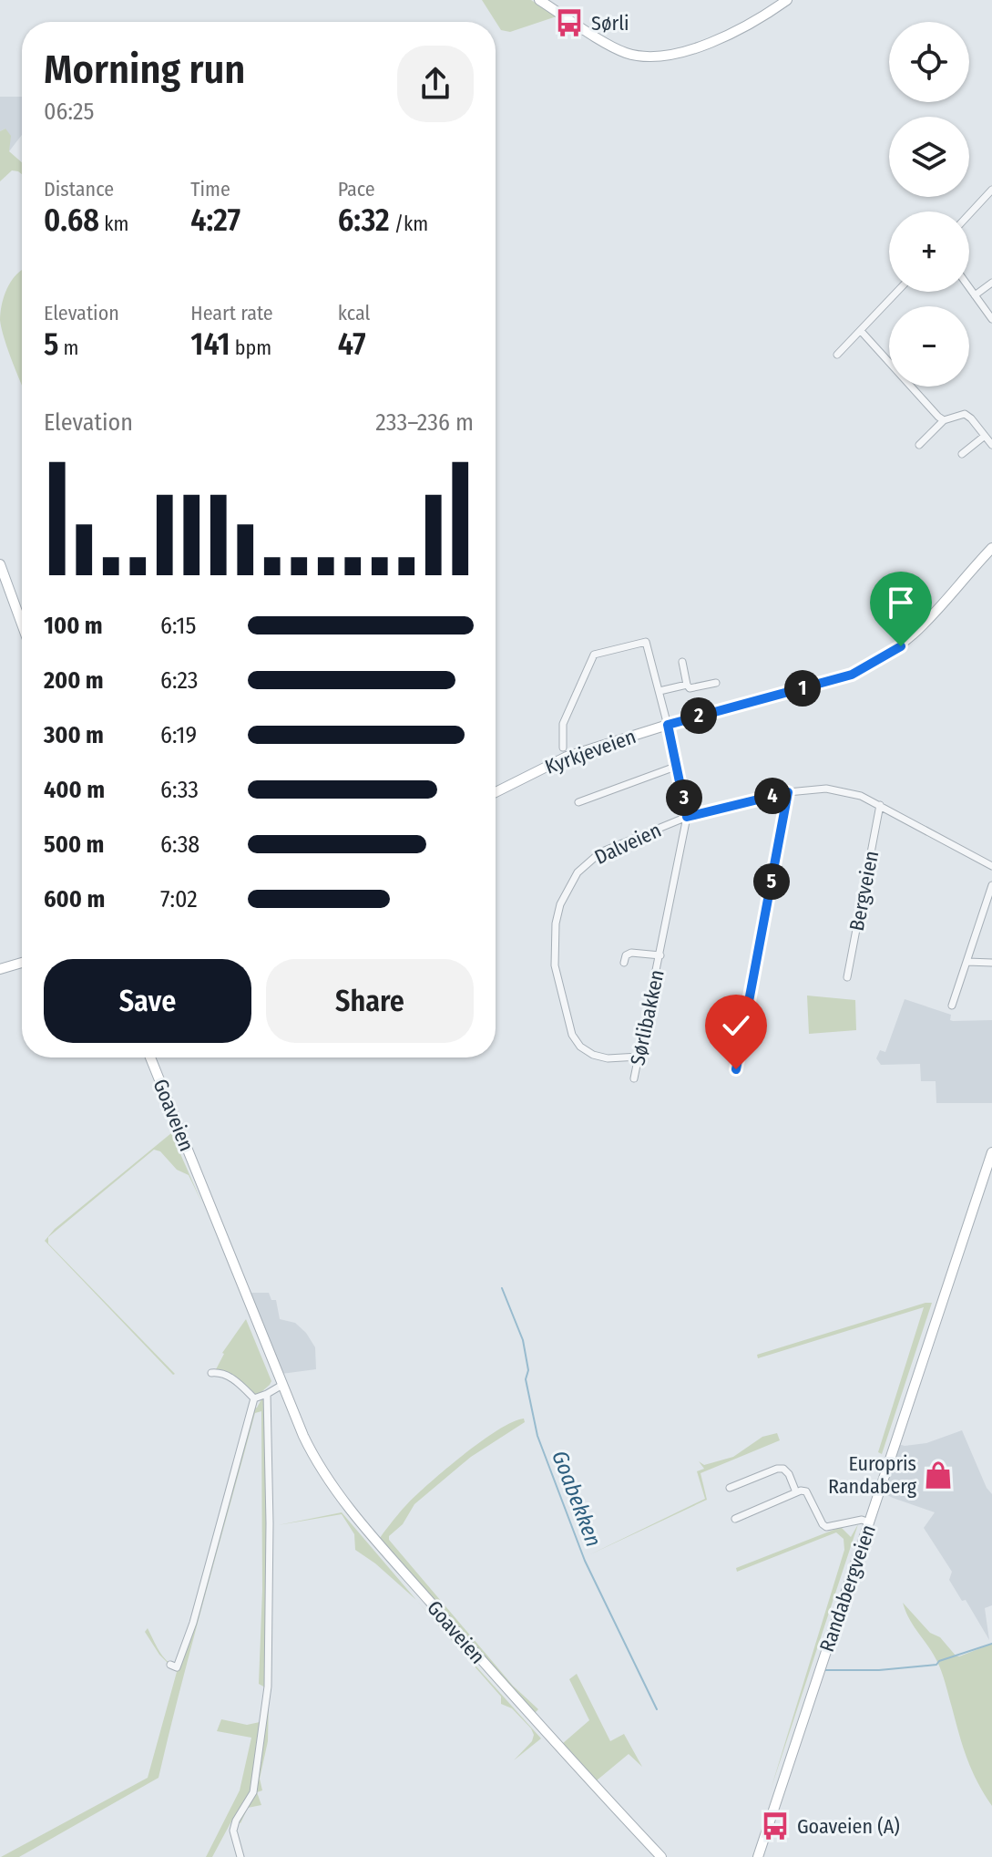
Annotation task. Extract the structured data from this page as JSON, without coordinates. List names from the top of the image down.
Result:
{
  "streets": {
    "main road": ["Kyrkjeveien", "Goaveien", "Randabergveien"],
    "street": ["Dalveien", "Bergveien", "Sørlibakken"]
  },
  "crossings": [
    ["Kyrkjeveien", "Sørlibakken"],
    ["Dalveien", "Bergveien"],
    ["Dalveien", "Sørlibakken"]
  ],
  "water": ["Goabekken"],
  "places": {
    "bus stop": ["Sørli", "Goaveien (A)"],
    "shop": ["Europris Randaberg"]
  },
  "page": {
    "map_buttons": ["+", "−"],
    "heading": ["Morning run", "06:25"],
    "stats": [
      ["Distance", "0.68 km"],
      ["Time", "4:27"],
      ["Pace", "6:32 /km"],
      ["Elevation", "5 m"],
      ["Heart rate", "141 bpm"],
      ["kcal", "47"]
    ],
    "chart": ["Elevation", "233–236 m"],
    "list": [
      {
        "name": "100 m",
        "note": "6:15"
      },
      {
        "name": "200 m",
        "note": "6:23"
      },
      {
        "name": "300 m",
        "note": "6:19"
      },
      {
        "name": "400 m",
        "note": "6:33"
      },
      {
        "name": "500 m",
        "note": "6:38"
      },
      {
        "name": "600 m",
        "note": "7:02"
      }
    ],
    "pins": [
      "1",
      "2",
      "4",
      "3",
      "5"
    ],
    "buttons": ["Save", "Share"]
  }
}
